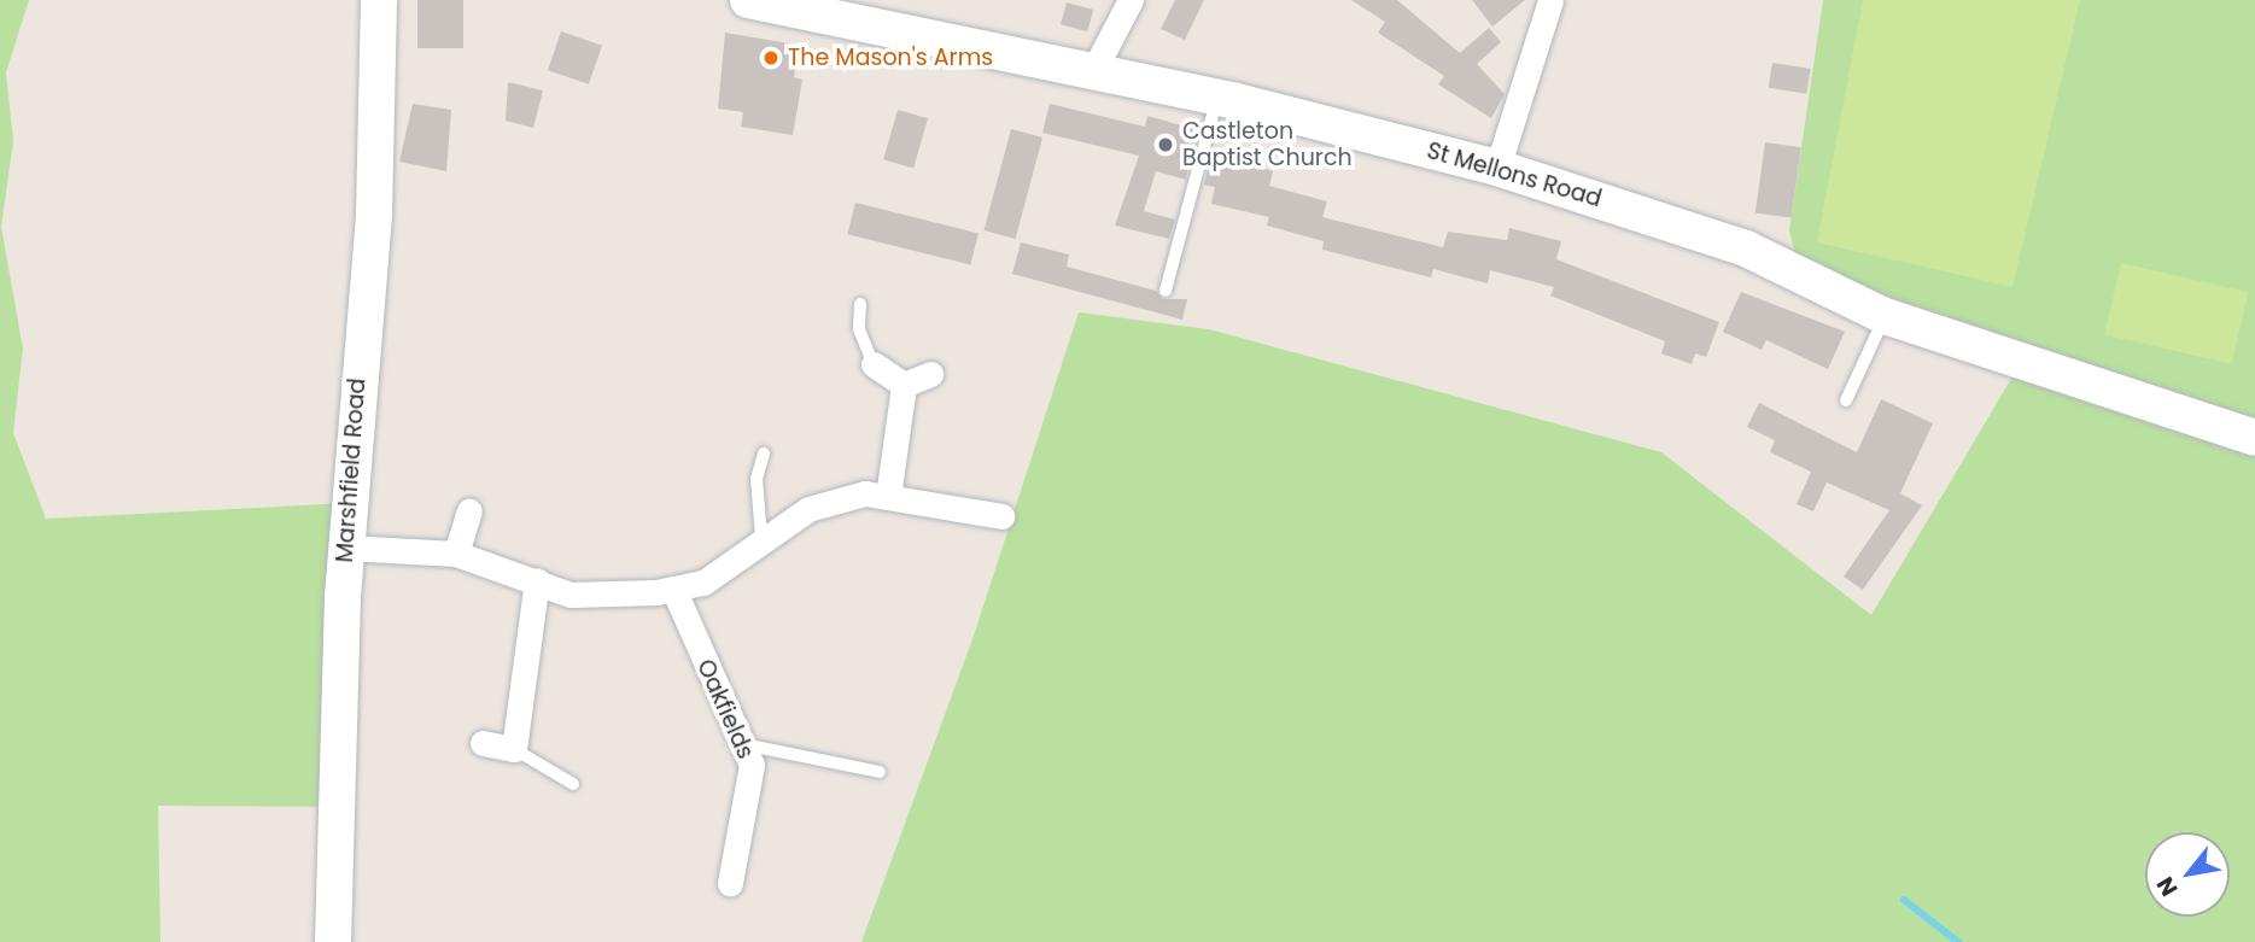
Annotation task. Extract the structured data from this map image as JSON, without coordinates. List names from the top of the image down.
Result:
{
  "streets": {
    "street": ["St Mellons Road", "Marshfield Road", "Oakfields"]
  },
  "places": ["The Mason's Arms", "Castleton Baptist Church"],
  "north": "bottom left"
}
